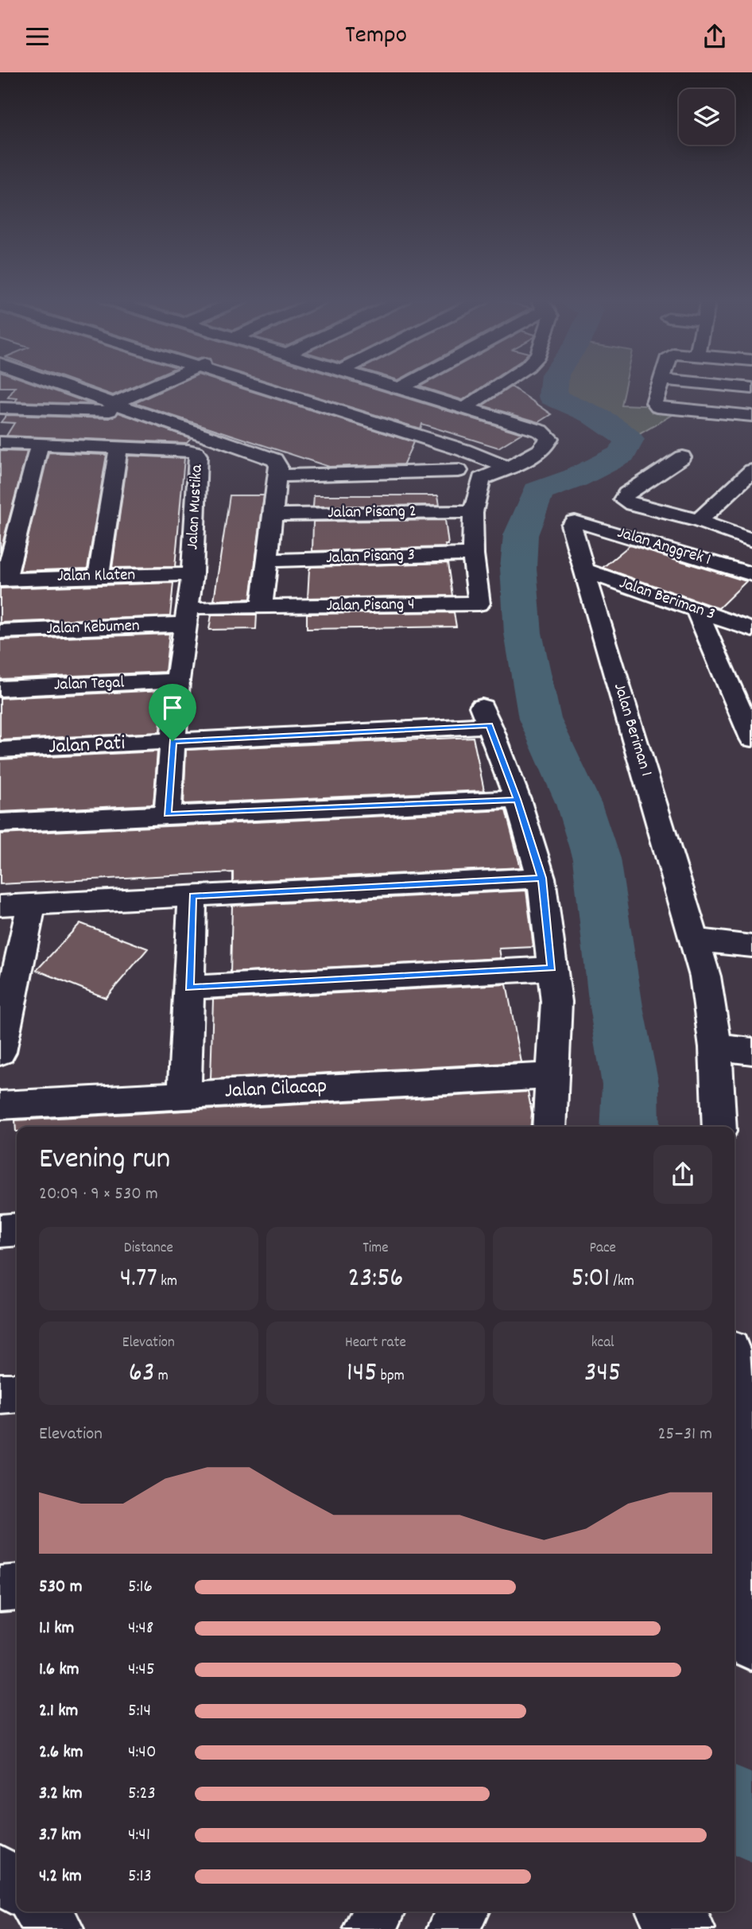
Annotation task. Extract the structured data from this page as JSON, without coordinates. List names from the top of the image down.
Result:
{
  "streets": {
    "street": [
      "Jalan Mustika",
      "Jalan Pisang 2",
      "Jalan Anggrek 1",
      "Jalan Pisang 3",
      "Jalan Klaten",
      "Jalan Beriman 3",
      "Jalan Pisang 4",
      "Jalan Kebumen",
      "Jalan Tegal",
      "Jalan Beriman 1",
      "Jalan Pati",
      "Jalan Cilacap"
    ]
  },
  "crossings": [
    ["Jalan Mustika", "Jalan Klaten"],
    ["Jalan Anggrek 1", "Jalan Beriman 1"],
    ["Jalan Pisang 3", "Jalan Pisang 4"],
    ["Jalan Beriman 3", "Jalan Beriman 1"]
  ],
  "page": {
    "header": "Tempo",
    "heading": ["Evening run", "20:09 · 9 × 530 m"],
    "stats": [
      ["Distance", "4.77 km"],
      ["Time", "23:56"],
      ["Pace", "5:01 /km"],
      ["Elevation", "63 m"],
      ["Heart rate", "145 bpm"],
      ["kcal", "345"]
    ],
    "chart": ["Elevation", "25–31 m"],
    "list": [
      {
        "name": "530 m",
        "note": "5:16"
      },
      {
        "name": "1.1 km",
        "note": "4:48"
      },
      {
        "name": "1.6 km",
        "note": "4:45"
      },
      {
        "name": "2.1 km",
        "note": "5:14"
      },
      {
        "name": "2.6 km",
        "note": "4:40"
      },
      {
        "name": "3.2 km",
        "note": "5:23"
      },
      {
        "name": "3.7 km",
        "note": "4:41"
      },
      {
        "name": "4.2 km",
        "note": "5:13"
      }
    ]
  }
}
